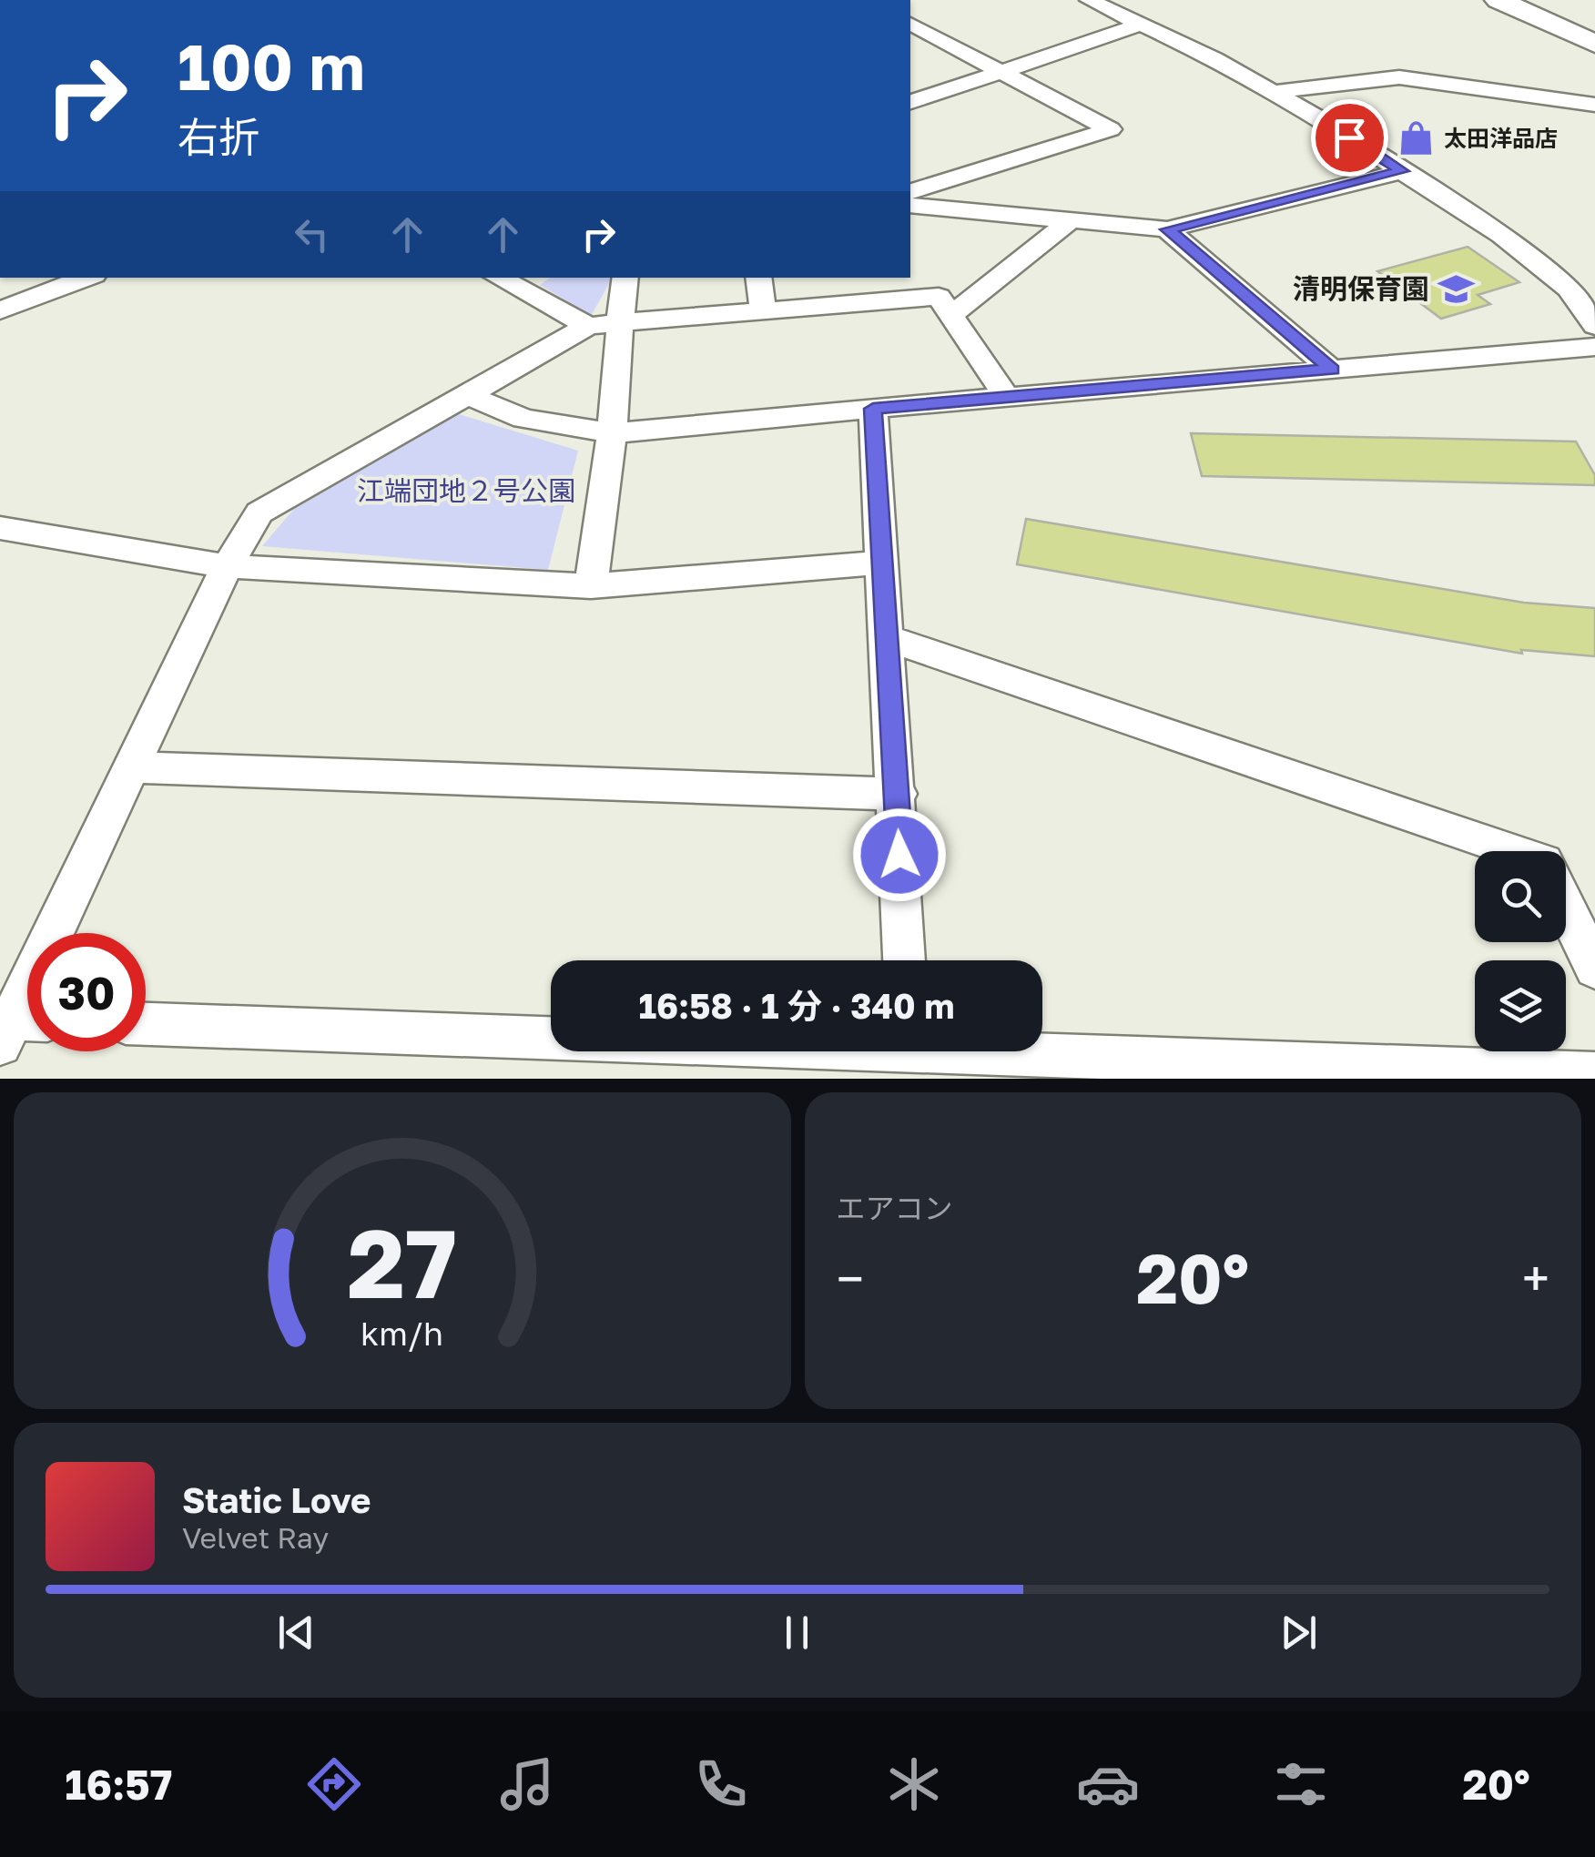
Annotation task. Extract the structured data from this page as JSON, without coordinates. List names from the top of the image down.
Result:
{
  "parks": ["江端団地２号公園"],
  "places": {
    "shop": ["太田洋品店"],
    "school or university": ["清明保育園"]
  },
  "page": {
    "turn": ["100 m", "右折"],
    "limit": "30",
    "trip": "16:58 · 1 分 · 340 m",
    "tile": "エアコン",
    "heat": ["−", "20°", "+"],
    "song": ["Static Love", "Velvet Ray"],
    "tabs": ["16:57", "20°"],
    "gauge": ["27", "km/h"]
  }
}
